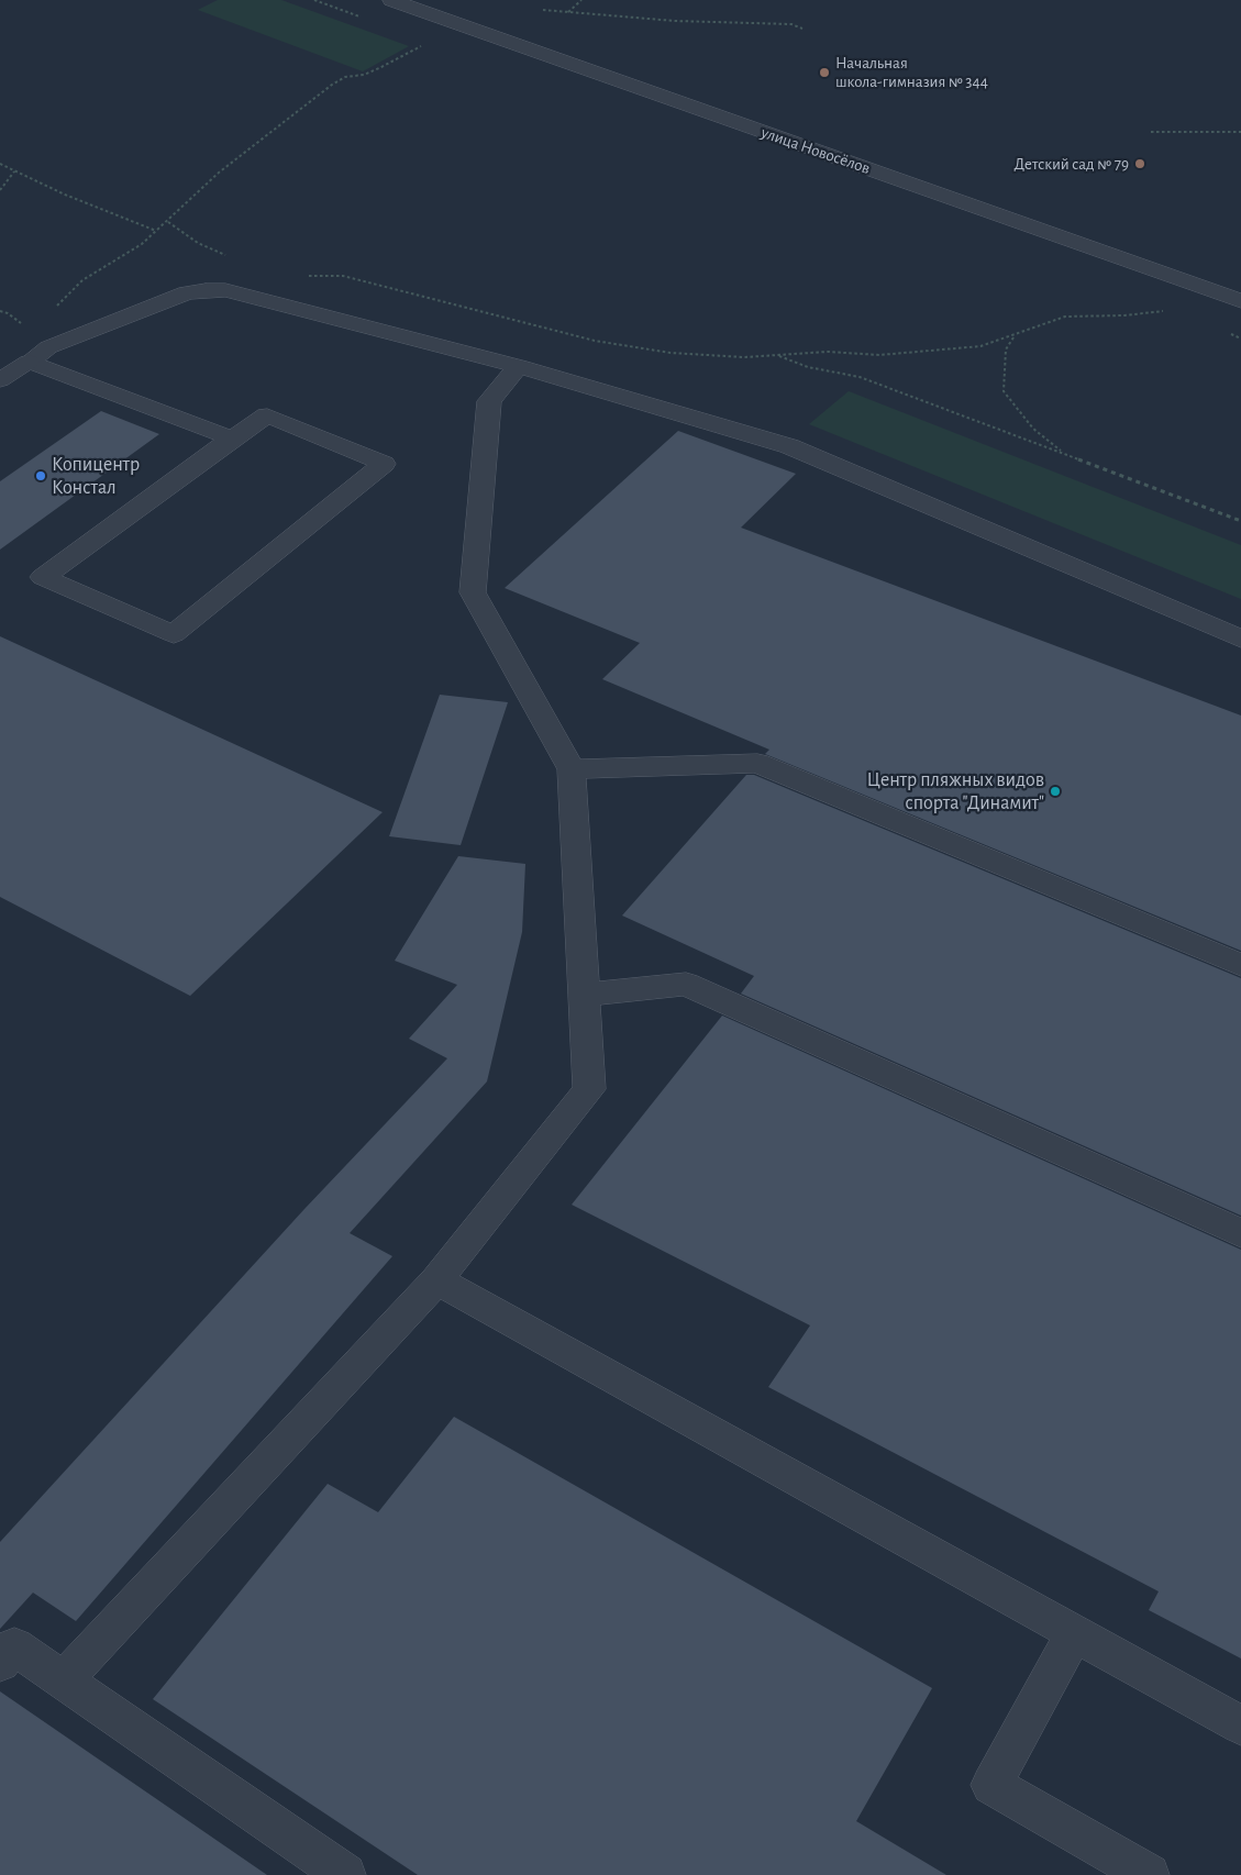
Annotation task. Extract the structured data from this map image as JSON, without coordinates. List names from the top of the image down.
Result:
{
  "streets": {
    "street": ["улица Новосёлов"]
  },
  "places": [
    "Начальная школа-гимназия № 344",
    "Детский сад № 79",
    "Копицентр Констал",
    "Центр пляжных видов спорта \"Динамит\""
  ]
}
